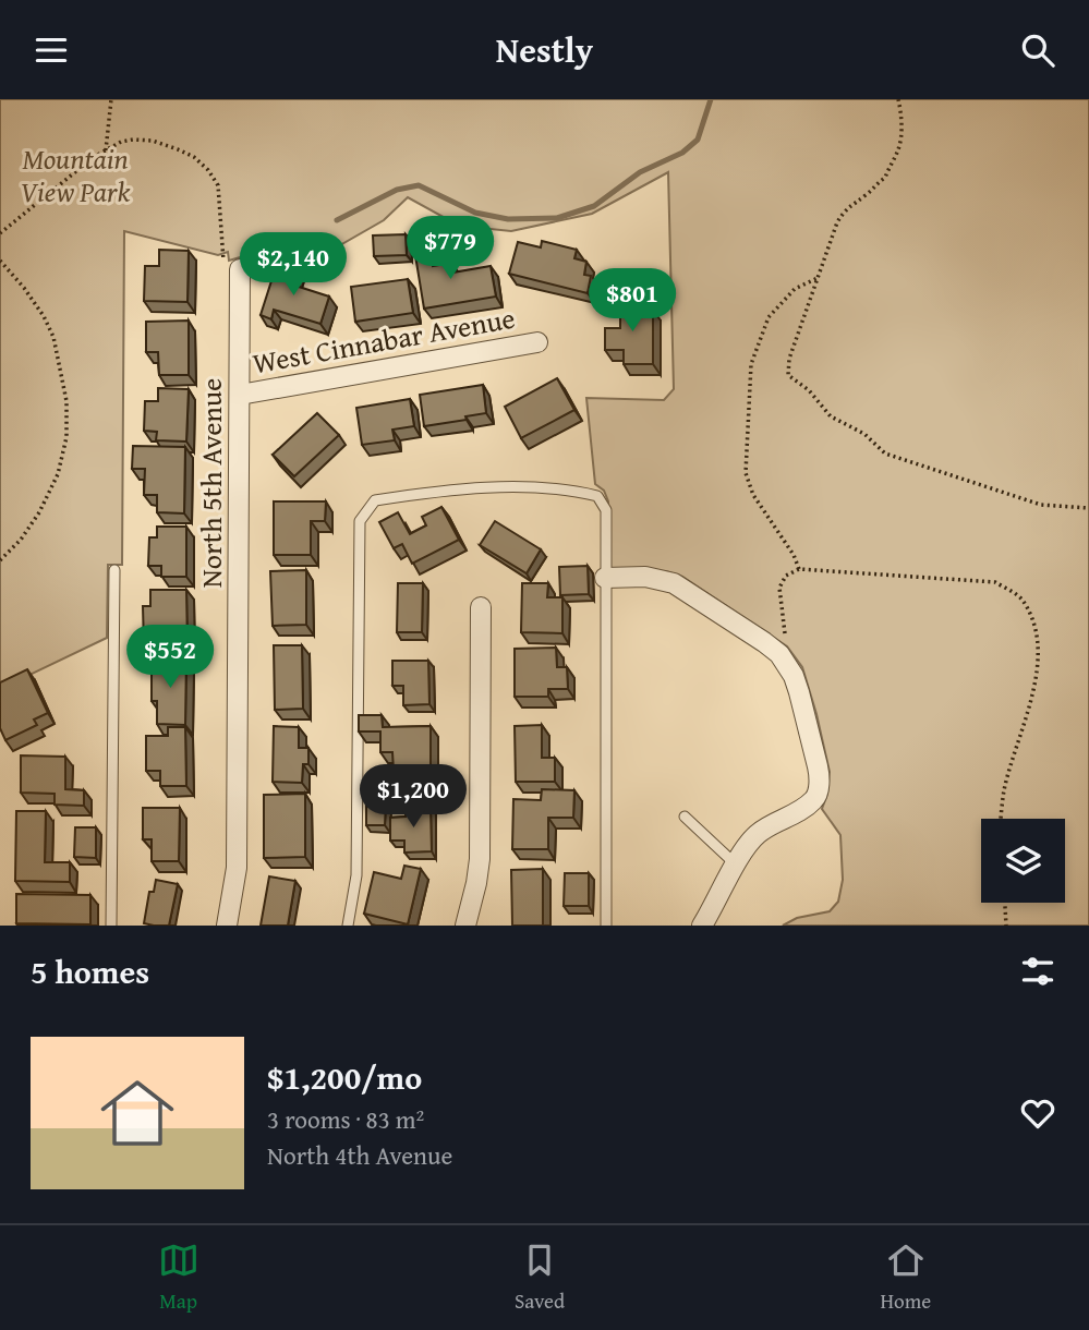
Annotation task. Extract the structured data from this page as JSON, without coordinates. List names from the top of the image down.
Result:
{
  "streets": {
    "street": ["West Cinnabar Avenue", "North 5th Avenue"]
  },
  "crossings": [
    ["West Cinnabar Avenue", "North 5th Avenue"]
  ],
  "parks": ["Mountain View Park"],
  "page": {
    "header": "Nestly",
    "price": [
      "$779",
      "$2,140",
      "$801",
      "$552",
      "$1,200"
    ],
    "heading": "5 homes",
    "list": [
      {
        "name": "$1,200/mo",
        "note": "3 rooms · 83 m² · North 4th Avenue"
      }
    ],
    "tabs": ["Map", "Saved", "Home"]
  }
}
